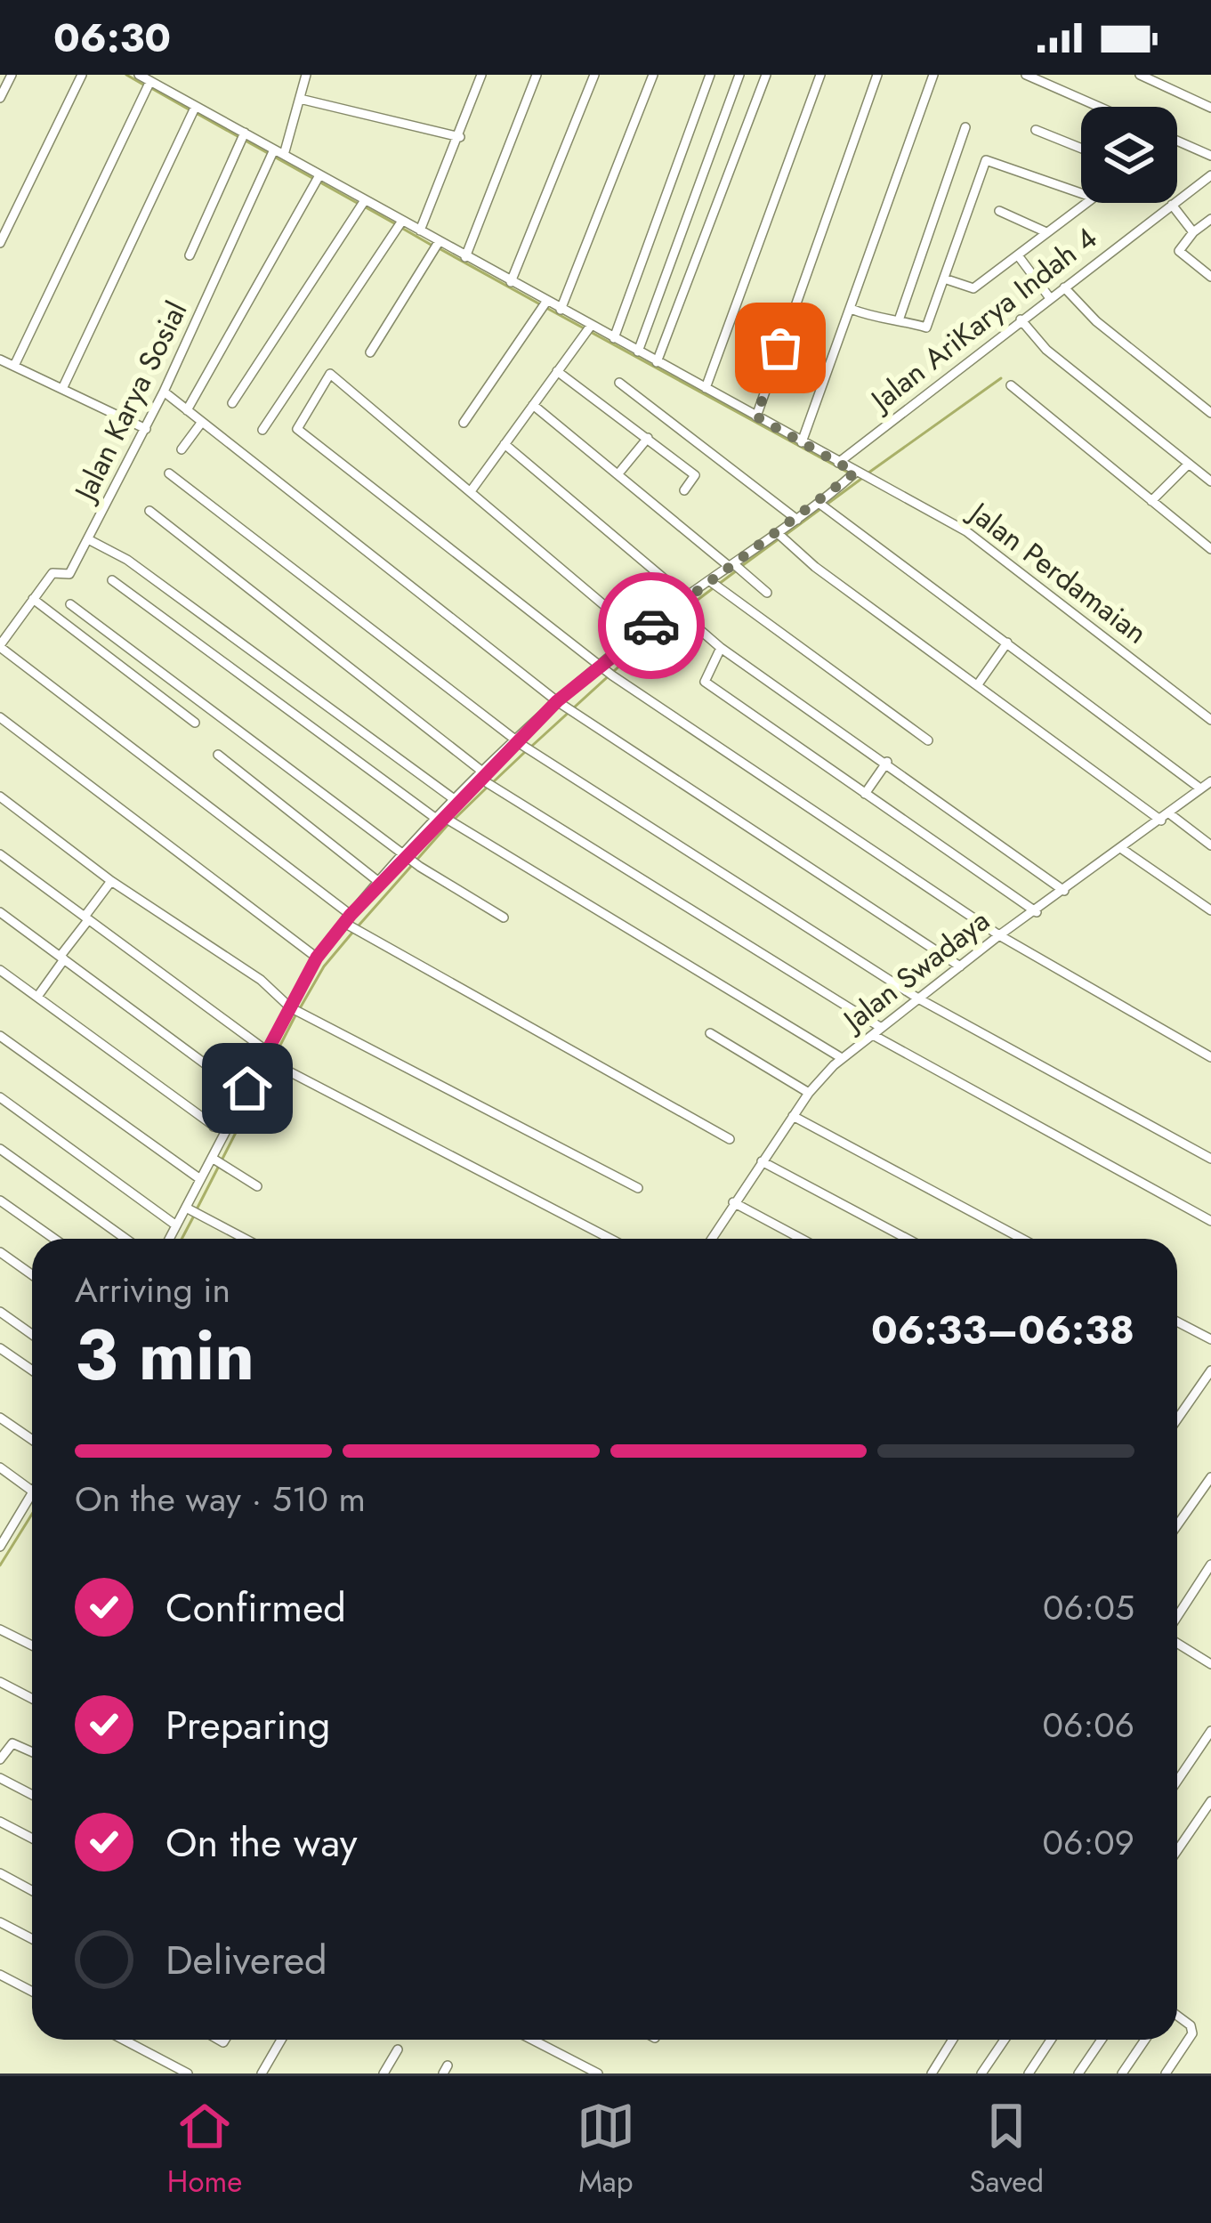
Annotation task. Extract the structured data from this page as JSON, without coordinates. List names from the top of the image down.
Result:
{
  "streets": {
    "street": [
      "Jalan AriKarya Indah 4",
      "Jalan Karya Sosial",
      "Jalan Perdamaian",
      "Jalan Swadaya"
    ]
  },
  "crossings": [
    ["Jalan AriKarya Indah 4", "Jalan Perdamaian"],
    ["Jalan Karya Sosial", "Jalan Perdamaian"]
  ],
  "page": {
    "status": "06:30",
    "heading": ["3 min", "Arriving in", "06:33–06:38"],
    "bar": "On the way · 510 m",
    "list": [
      ["Confirmed", "06:05"],
      ["Preparing", "06:06"],
      ["On the way", "06:09"],
      "Delivered"
    ],
    "tabs": ["Home", "Map", "Saved"]
  }
}
